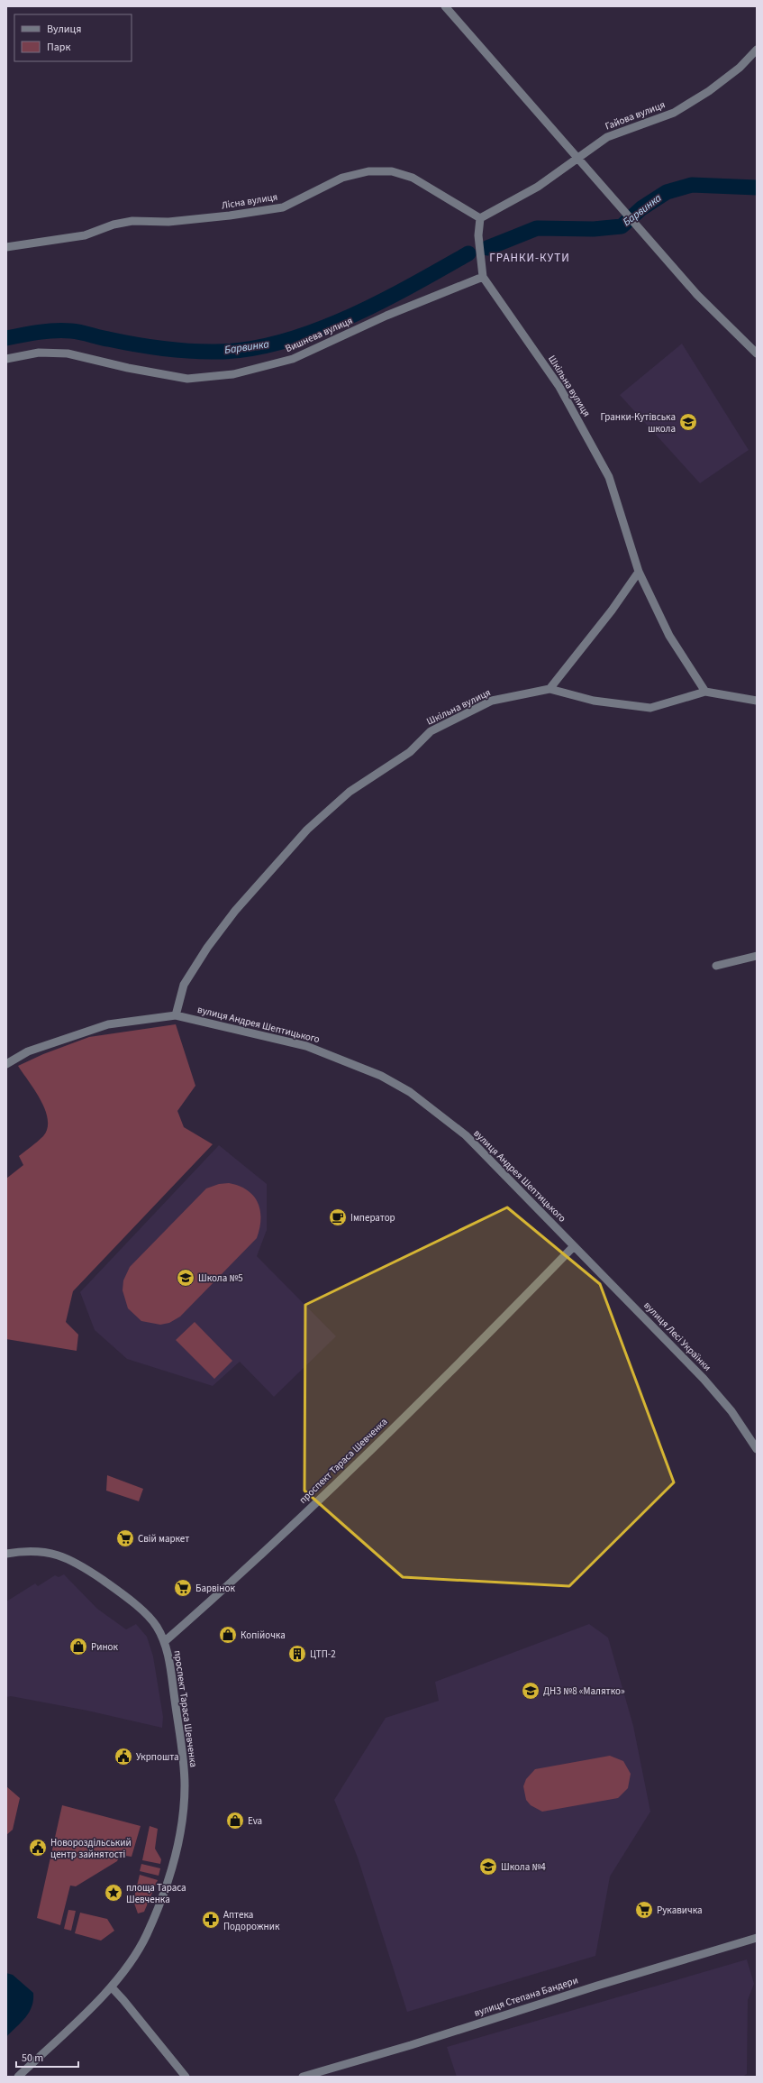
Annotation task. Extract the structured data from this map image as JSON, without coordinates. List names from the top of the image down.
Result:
{
  "streets": {
    "street": [
      "Гайова вулиця",
      "Лісна вулиця",
      "Вишнева вулиця",
      "Шкільна вулиця",
      "вулиця Андрея Шептицького",
      "вулиця Лесі Українки",
      "проспект Тараса Шевченка",
      "вулиця Степана Бандери"
    ]
  },
  "crossings": [
    ["Гайова вулиця", "Лісна вулиця"],
    ["Гайова вулиця", "Шкільна вулиця"],
    ["Лісна вулиця", "Шкільна вулиця"],
    ["Вишнева вулиця", "Шкільна вулиця"],
    ["Шкільна вулиця", "вулиця Андрея Шептицького"],
    ["вулиця Андрея Шептицького", "вулиця Лесі Українки"],
    ["вулиця Андрея Шептицького", "проспект Тараса Шевченка"],
    ["вулиця Лесі Українки", "проспект Тараса Шевченка"]
  ],
  "districts": ["ГРАНКИ-КУТИ"],
  "water": ["Барвинка"],
  "places": {
    "school or university": [
      "Гранки-Кутівська школа",
      "Школа №5",
      "ДНЗ №8 «Малятко»",
      "Школа №4"
    ],
    "cafe": ["Імператор"],
    "supermarket": ["Свiй маркет", "Барвінок", "Рукавичка"],
    "shop": ["Копійочка", "Ринок", "Eva"],
    "building": ["ЦТП-2"],
    "public building": ["Укрпошта", "Новороздільський центр зайнятості"],
    "place": ["площа Тараса Шевченка"],
    "pharmacy": ["Аптека Подорожник"]
  },
  "legend": ["Вулиця", "Парк"],
  "scale_bar": "50 m"
}
